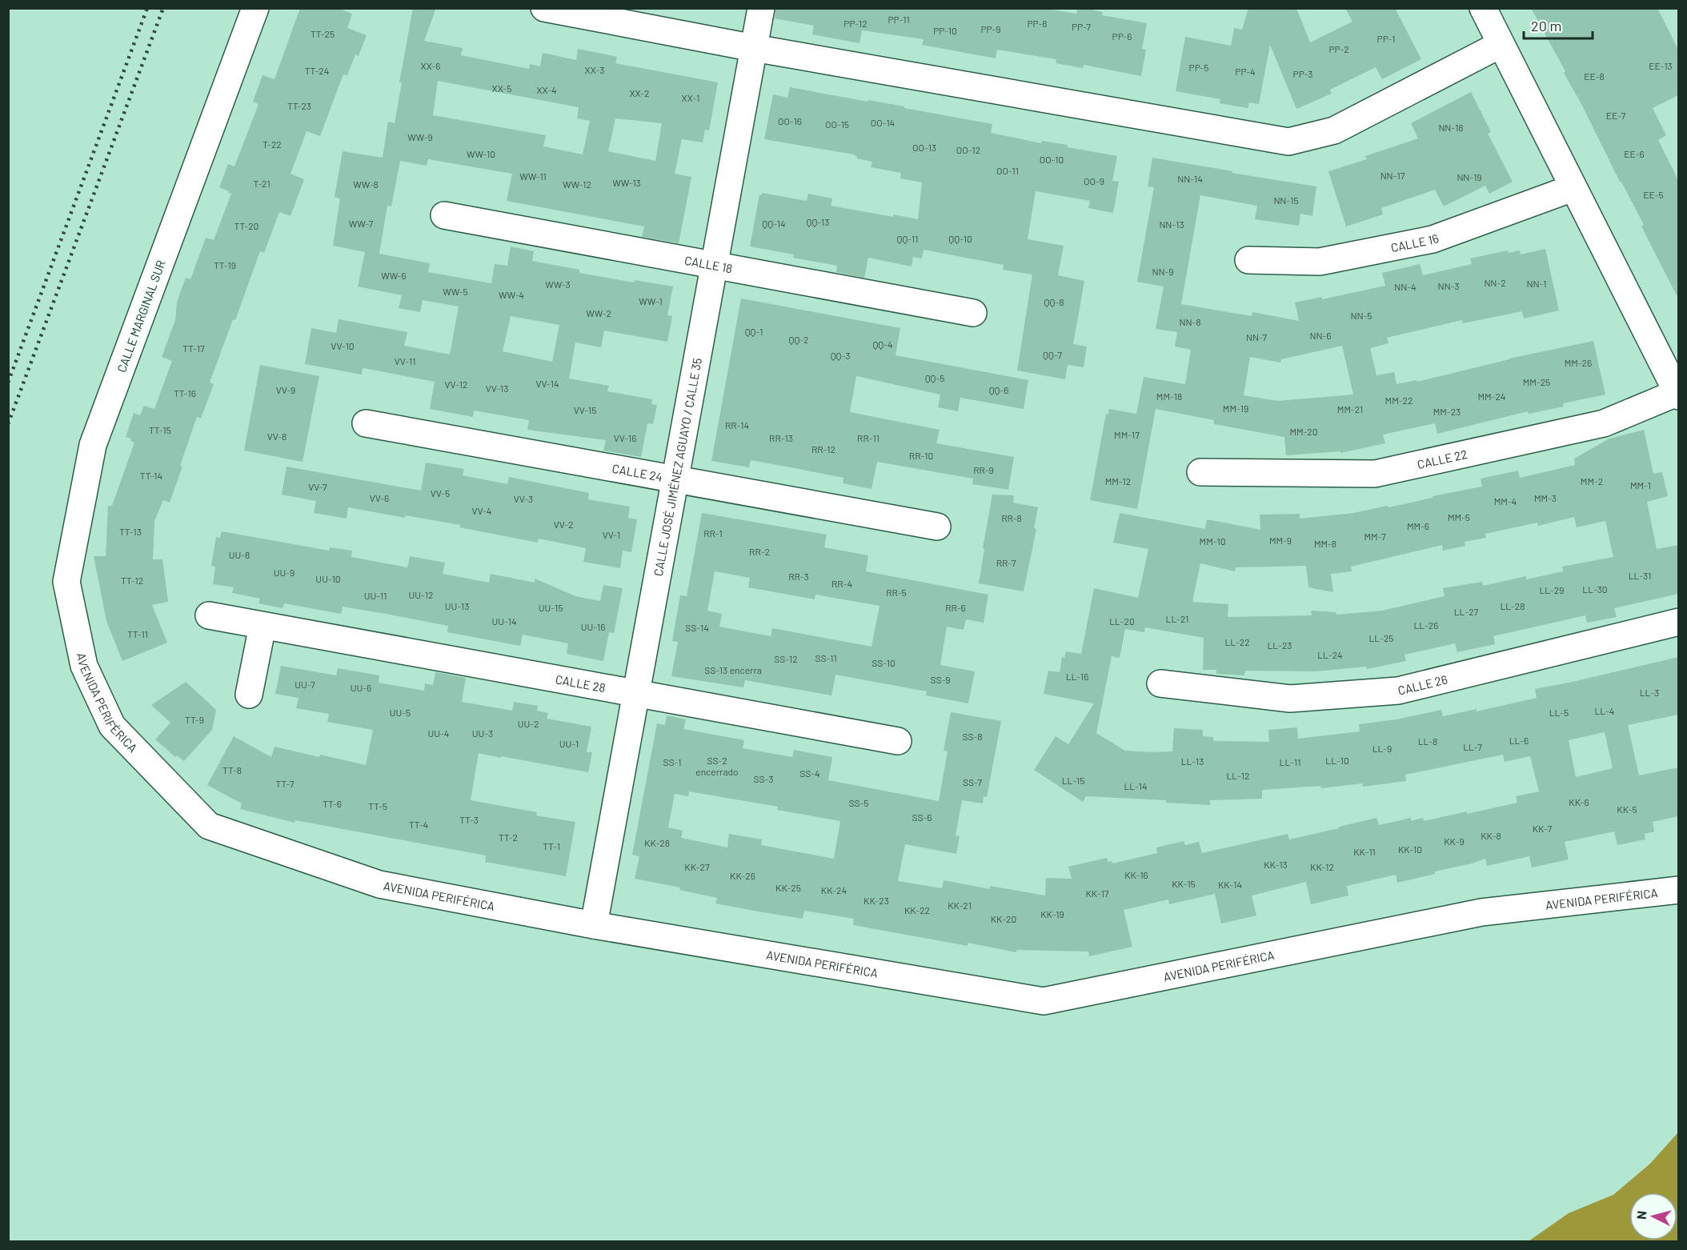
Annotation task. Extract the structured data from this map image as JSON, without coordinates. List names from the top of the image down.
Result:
{
  "streets": {
    "street": [
      "CALLE 16",
      "CALLE 18",
      "CALLE MARGINAL SUR",
      "CALLE 22",
      "CALLE JOSÉ JIMÉNEZ AGUAYO / CALLE 35",
      "CALLE 24",
      "CALLE 28",
      "CALLE 26",
      "AVENIDA PERIFÉRICA"
    ]
  },
  "crossings": [
    ["CALLE 18", "CALLE JOSÉ JIMÉNEZ AGUAYO / CALLE 35"],
    ["CALLE MARGINAL SUR", "AVENIDA PERIFÉRICA"],
    ["CALLE JOSÉ JIMÉNEZ AGUAYO / CALLE 35", "CALLE 24"],
    ["CALLE JOSÉ JIMÉNEZ AGUAYO / CALLE 35", "CALLE 28"],
    ["CALLE JOSÉ JIMÉNEZ AGUAYO / CALLE 35", "AVENIDA PERIFÉRICA"]
  ],
  "house_numbers": [
    "PP-11",
    "PP-12",
    "PP-8",
    "PP-7",
    "PP-9",
    "PP-10",
    "TT-25",
    "PP-6",
    "PP-1",
    "PP-2",
    "XX-6",
    "EE-13",
    "PP-5",
    "XX-3",
    "TT-24",
    "PP-4",
    "PP-3",
    "EE-8",
    "XX-5",
    "XX-4",
    "XX-2",
    "XX-1",
    "TT-23",
    "EE-7",
    "OO-16",
    "OO-14",
    "OO-15",
    "NN-18",
    "WW-9",
    "T-22",
    "OO-13",
    "OO-12",
    "WW-10",
    "EE-6",
    "OO-10",
    "OO-11",
    "NN-17",
    "WW-11",
    "NN-19",
    "NN-14",
    "OO-9",
    "WW-13",
    "T-21",
    "WW-8",
    "WW-12",
    "EE-5",
    "NN-15",
    "QQ-13",
    "WW-7",
    "QQ-14",
    "NN-13",
    "TT-20",
    "QQ-11",
    "QQ-10",
    "TT-19",
    "NN-9",
    "WW-6",
    "NN-2",
    "NN-1",
    "WW-3",
    "NN-3",
    "NN-4",
    "WW-5",
    "WW-4",
    "WW-1",
    "QQ-8",
    "WW-2",
    "NN-5",
    "NN-8",
    "QQ-1",
    "NN-6",
    "NN-7",
    "QQ-2",
    "QQ-4",
    "VV-10",
    "TT-17",
    "QQ-7",
    "QQ-3",
    "VV-11",
    "MM-26",
    "QQ-5",
    "MM-25",
    "VV-14",
    "VV-12",
    "VV-13",
    "VV-9",
    "QQ-6",
    "TT-16",
    "MM-18",
    "MM-24",
    "MM-22",
    "MM-19",
    "MM-21",
    "VV-15",
    "MM-23",
    "RR-14",
    "TT-15",
    "MM-20",
    "MM-17",
    "VV-8",
    "VV-16",
    "RR-13",
    "RR-11",
    "RR-12",
    "RR-10",
    "RR-9",
    "TT-14",
    "MM-12",
    "MM-2",
    "MM-1",
    "VV-7",
    "VV-5",
    "VV-6",
    "MM-3",
    "VV-3",
    "MM-4",
    "VV-4",
    "MM-5",
    "RR-8",
    "VV-2",
    "MM-6",
    "TT-13",
    "RR-1",
    "VV-1",
    "MM-7",
    "MM-9",
    "MM-10",
    "MM-8",
    "RR-2",
    "UU-8",
    "RR-7",
    "UU-9",
    "LL-31",
    "RR-3",
    "UU-10",
    "TT-12",
    "RR-4",
    "LL-30",
    "LL-29",
    "RR-5",
    "UU-12",
    "UU-11",
    "UU-13",
    "LL-28",
    "UU-15",
    "RR-6",
    "LL-27",
    "LL-21",
    "UU-14",
    "LL-20",
    "LL-26",
    "UU-16",
    "SS-14",
    "TT-11",
    "LL-25",
    "LL-22",
    "LL-23",
    "LL-24",
    "SS-11",
    "SS-12",
    "SS-10",
    "SS-13 encerra",
    "LL-16",
    "SS-9",
    "UU-7",
    "UU-6",
    "LL-3",
    "LL-4",
    "UU-5",
    "LL-5",
    "TT-9",
    "UU-2",
    "UU-4",
    "UU-3",
    "SS-8",
    "LL-6",
    "LL-8",
    "UU-1",
    "LL-7",
    "LL-9",
    "SS-2 encerrado",
    "LL-10",
    "LL-13",
    "SS-1",
    "LL-11",
    "TT-8",
    "SS-4",
    "LL-12",
    "SS-3",
    "LL-15",
    "SS-7",
    "TT-7",
    "LL-14",
    "KK-6",
    "SS-5",
    "TT-6",
    "TT-5",
    "KK-5",
    "SS-6",
    "TT-3",
    "TT-4",
    "KK-7",
    "KK-8",
    "TT-2",
    "KK-9",
    "KK-28",
    "TT-1",
    "KK-10",
    "KK-11",
    "KK-13",
    "KK-27",
    "KK-12",
    "KK-16",
    "KK-26",
    "KK-15",
    "KK-14",
    "KK-25",
    "KK-24",
    "KK-17",
    "KK-23",
    "KK-21",
    "KK-22",
    "KK-19",
    "KK-20"
  ],
  "scale_bar": "20 m",
  "north": "left"
}
